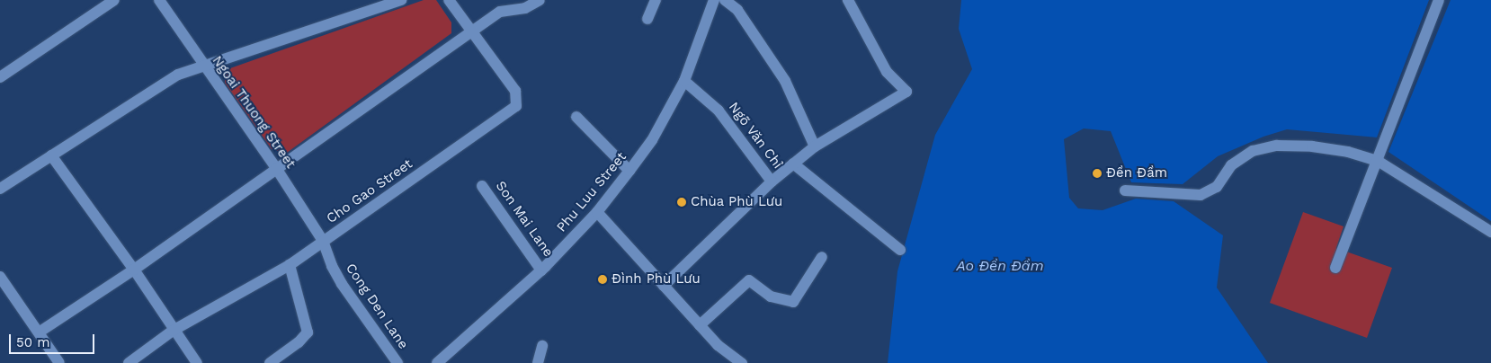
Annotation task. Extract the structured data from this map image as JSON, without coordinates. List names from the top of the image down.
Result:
{
  "streets": {
    "street": [
      "Ngoai Thuong Street",
      "Ngõ Văn Chỉ",
      "Cho Gao Street",
      "Phu Luu Street",
      "Son Mai Lane",
      "Cong Den Lane"
    ]
  },
  "crossings": [
    ["Ngoai Thuong Street", "Cho Gao Street"],
    ["Ngoai Thuong Street", "Cong Den Lane"],
    ["Ngõ Văn Chỉ", "Phu Luu Street"],
    ["Cho Gao Street", "Cong Den Lane"],
    ["Phu Luu Street", "Son Mai Lane"]
  ],
  "water": ["Ao Đền Đầm"],
  "places": ["Đền Đầm", "Chùa Phù Lưu", "Đình Phù Lưu"],
  "scale_bar": "50 m"
}
